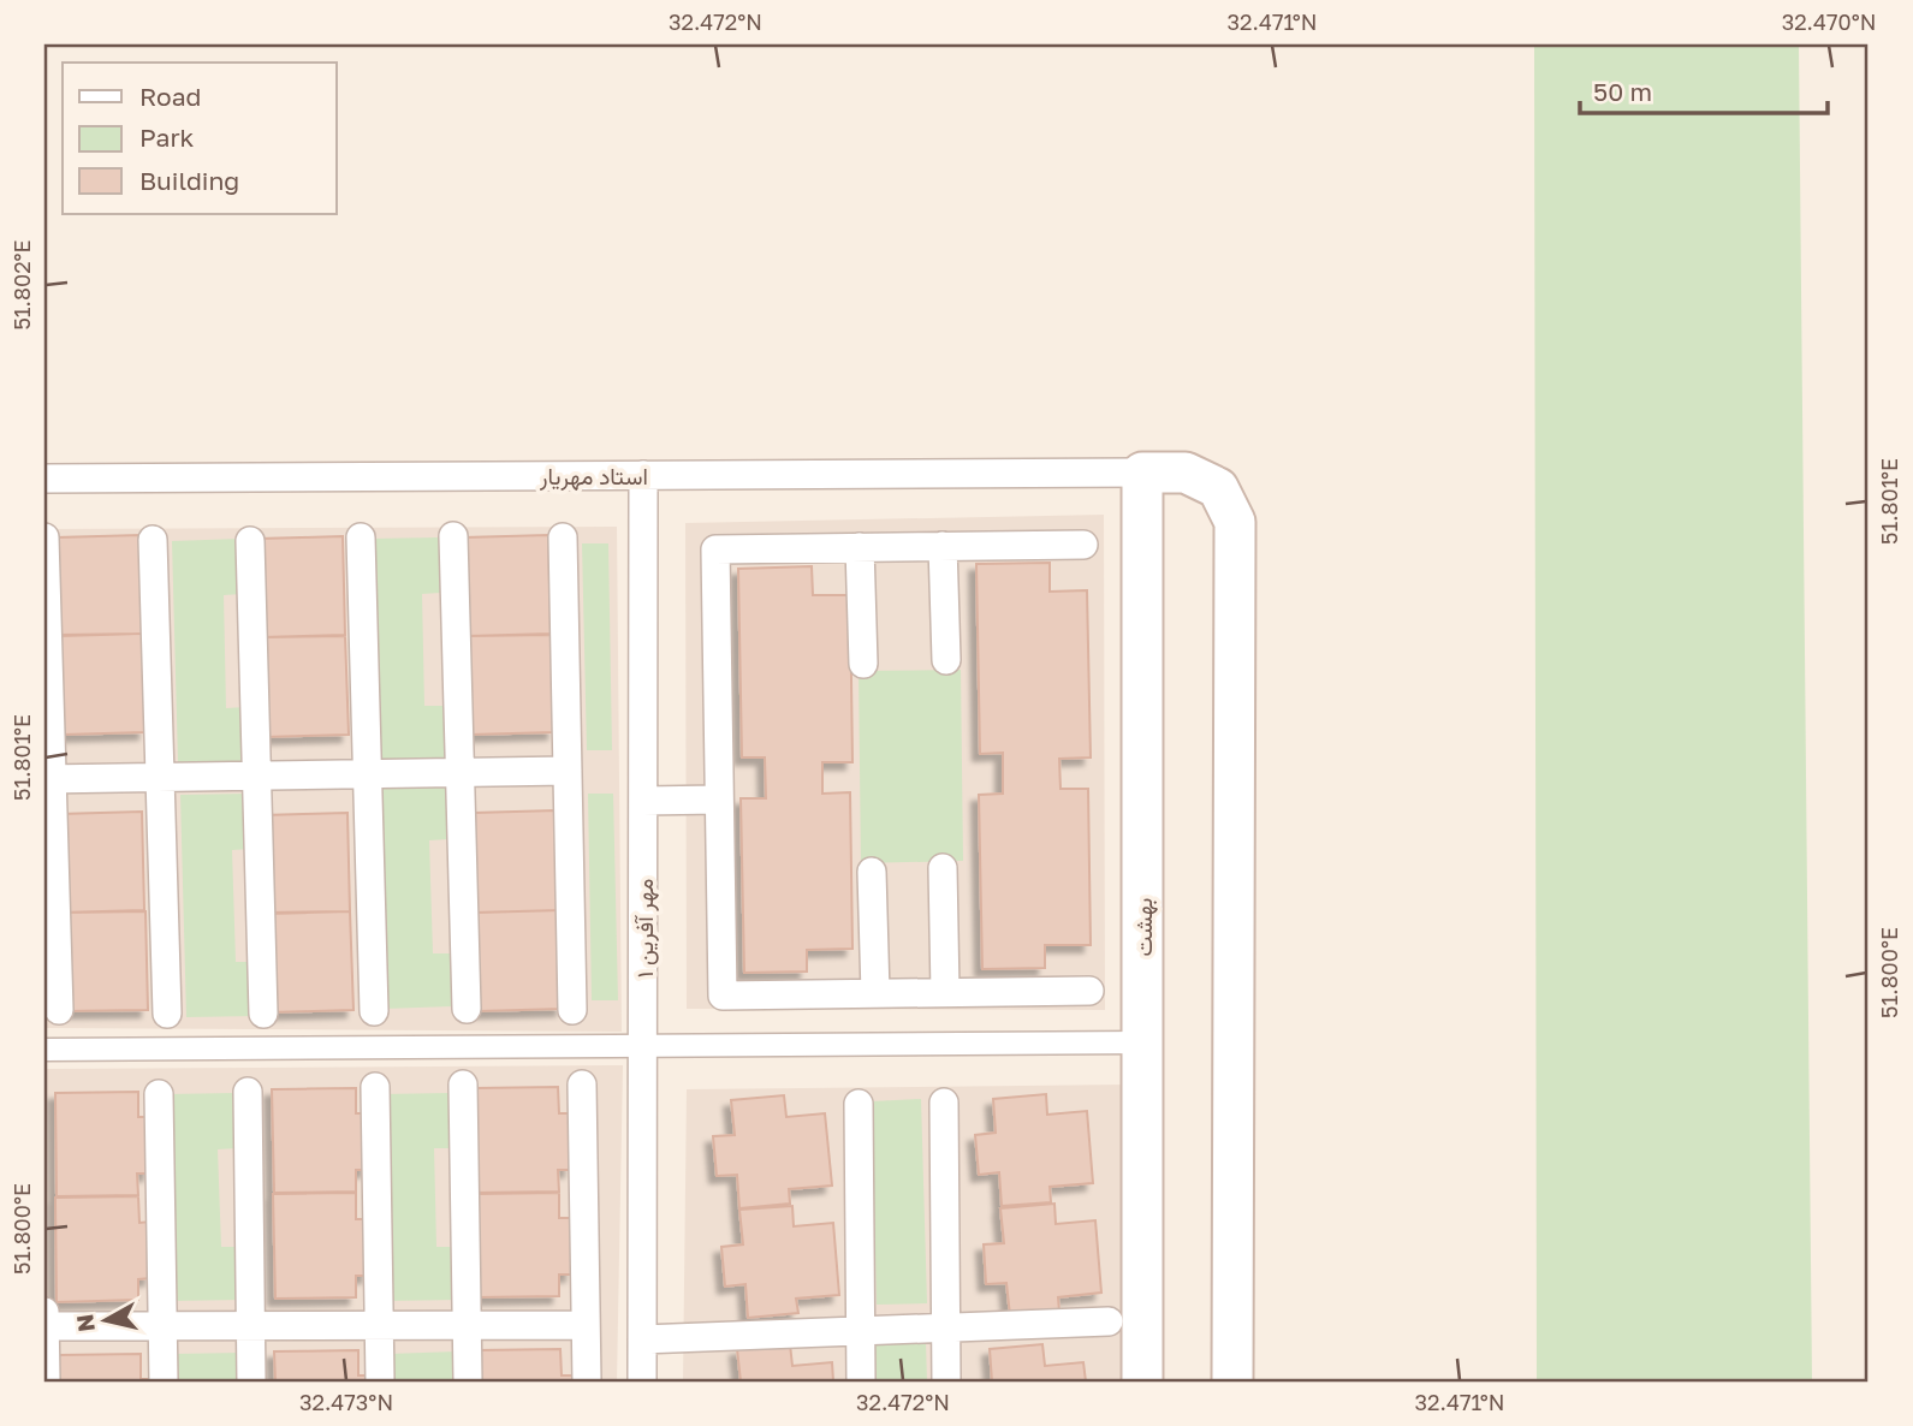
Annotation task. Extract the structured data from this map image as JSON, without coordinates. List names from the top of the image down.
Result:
{
  "streets": {
    "main road": ["بهشت"],
    "street": ["استاد مهریار", "مهر آفرین ۱"]
  },
  "crossings": [
    ["استاد مهریار", "بهشت"],
    ["استاد مهریار", "مهر آفرین ۱"]
  ],
  "legend": ["Road", "Park", "Building"],
  "scale_bar": "50 m",
  "north": "left",
  "coordinates": [
    "32.472°N",
    "32.471°N",
    "32.470°N",
    "51.802°E",
    "51.801°E",
    "51.800°E",
    "32.473°N"
  ]
}
